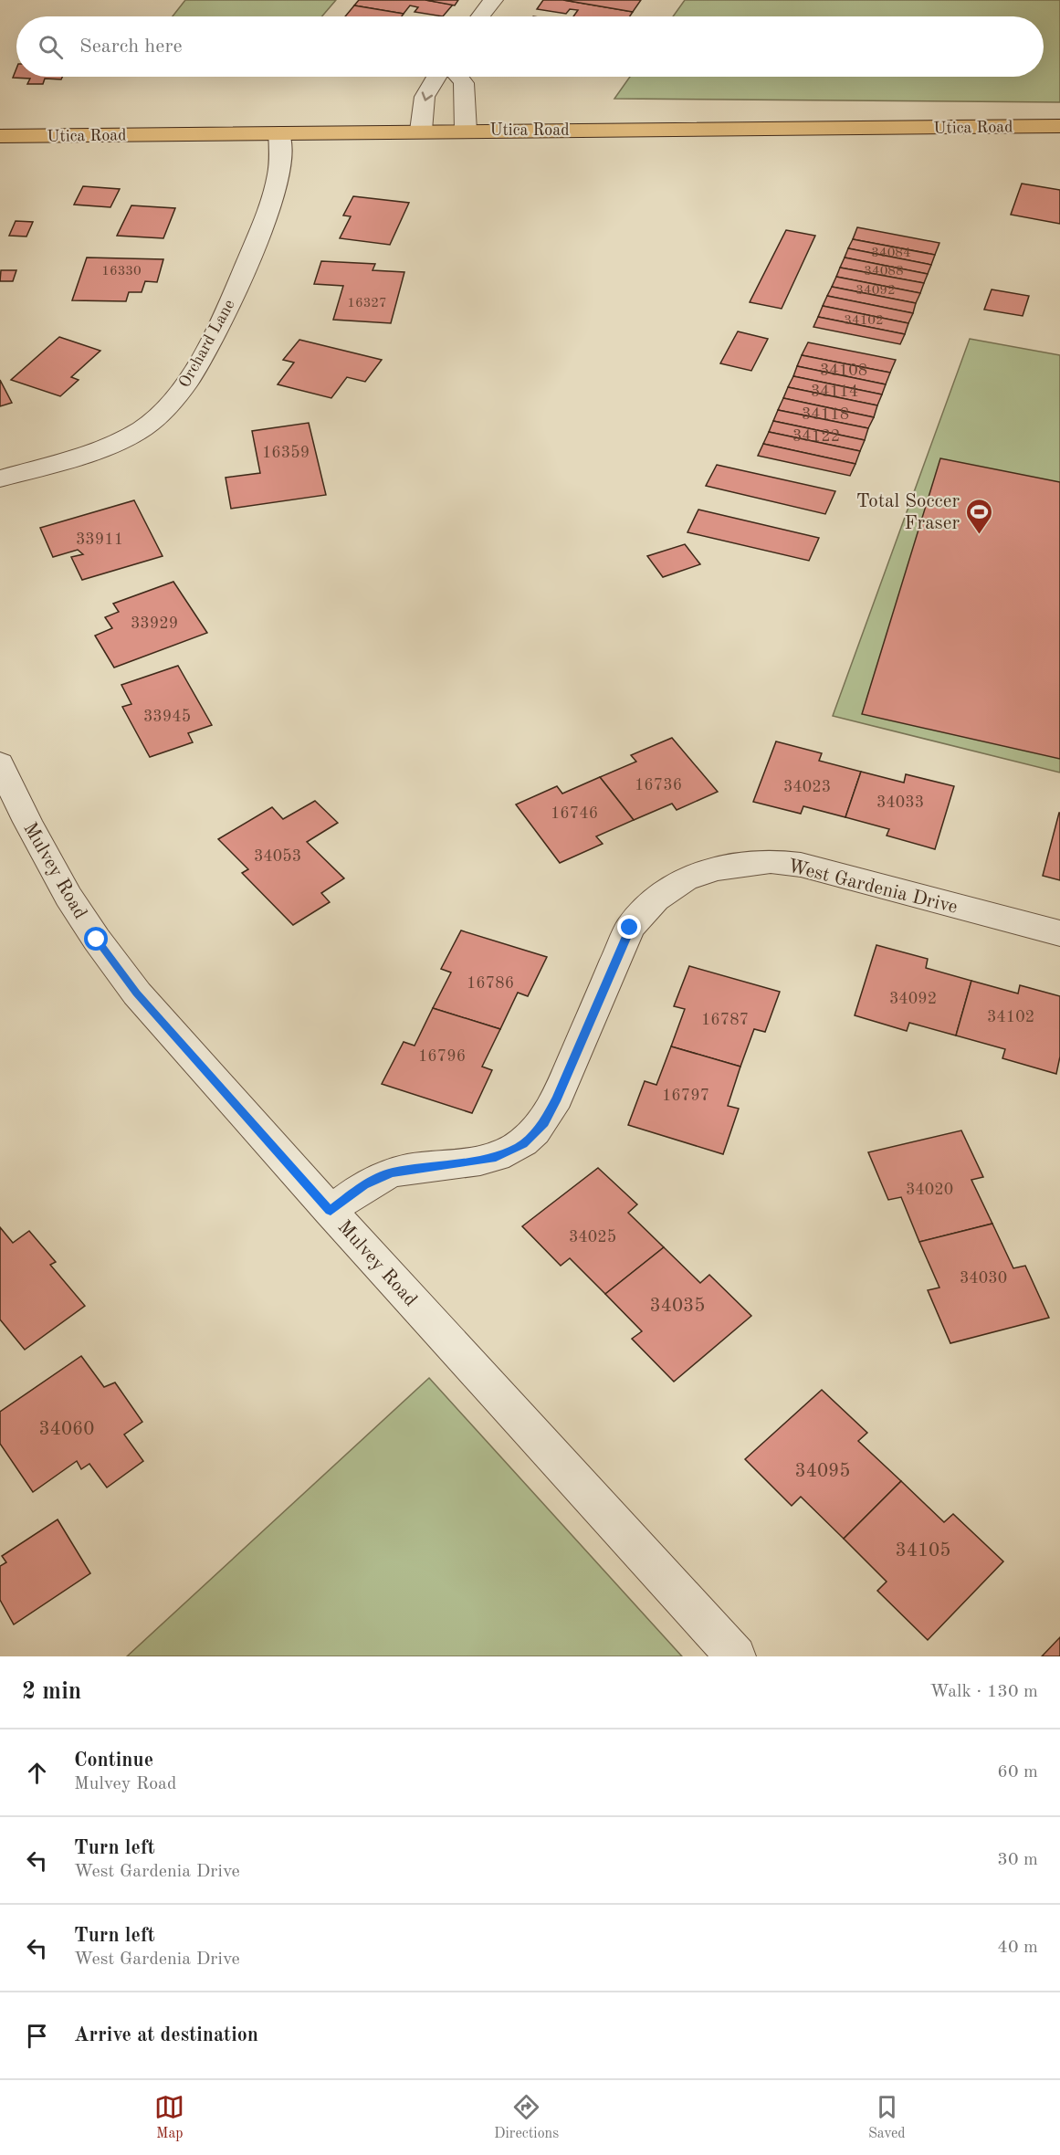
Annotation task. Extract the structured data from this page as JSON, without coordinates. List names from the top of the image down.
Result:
{
  "streets": {
    "main road": ["Utica Road"],
    "street": ["Orchard Lane", "Mulvey Road", "West Gardenia Drive"]
  },
  "crossings": [
    ["Utica Road", "Orchard Lane"],
    ["Mulvey Road", "West Gardenia Drive"]
  ],
  "places": {
    "sports": ["Total Soccer Fraser"]
  },
  "house_numbers": [
    "34084",
    "16330",
    "34088",
    "34092",
    "16327",
    "34102",
    "34108",
    "34114",
    "34118",
    "34122",
    "16359",
    "33911",
    "33929",
    "33945",
    "16736",
    "34023",
    "34033",
    "16746",
    "34053",
    "16786",
    "34092",
    "34102",
    "16787",
    "16796",
    "16797",
    "34020",
    "34025",
    "34030",
    "34035",
    "34060",
    "34095",
    "34105"
  ],
  "page": {
    "search": "Search here",
    "heading": ["2 min", "Walk · 130 m"],
    "list": [
      ["Continue", "Mulvey Road", "60 m"],
      ["Turn left", "West Gardenia Drive", "30 m"],
      ["Turn left", "West Gardenia Drive", "40 m"],
      "Arrive at destination"
    ],
    "nav": ["Map", "Directions", "Saved"]
  }
}
